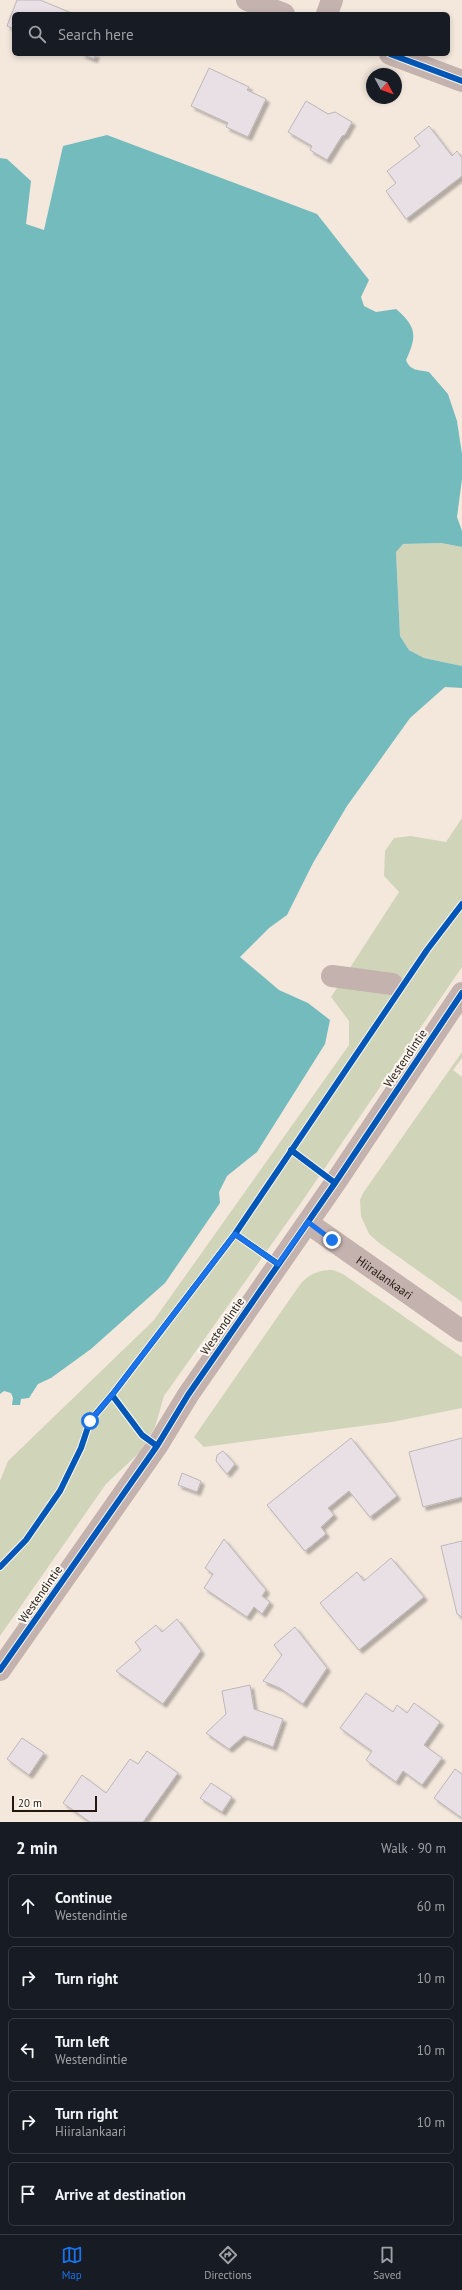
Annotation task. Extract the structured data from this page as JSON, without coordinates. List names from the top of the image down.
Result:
{
  "streets": {
    "street": ["Westendintie", "Hiiralankaari"]
  },
  "crossings": [
    ["Westendintie", "Hiiralankaari"]
  ],
  "scale_bar": "20 m",
  "north": "bottom right",
  "page": {
    "search": "Search here",
    "scale": "20 m",
    "heading": ["2 min", "Walk · 90 m"],
    "list": [
      ["Continue", "Westendintie", "60 m"],
      ["Turn right", "10 m"],
      ["Turn left", "Westendintie", "10 m"],
      ["Turn right", "Hiiralankaari", "10 m"],
      "Arrive at destination"
    ],
    "nav": ["Map", "Directions", "Saved"]
  }
}
